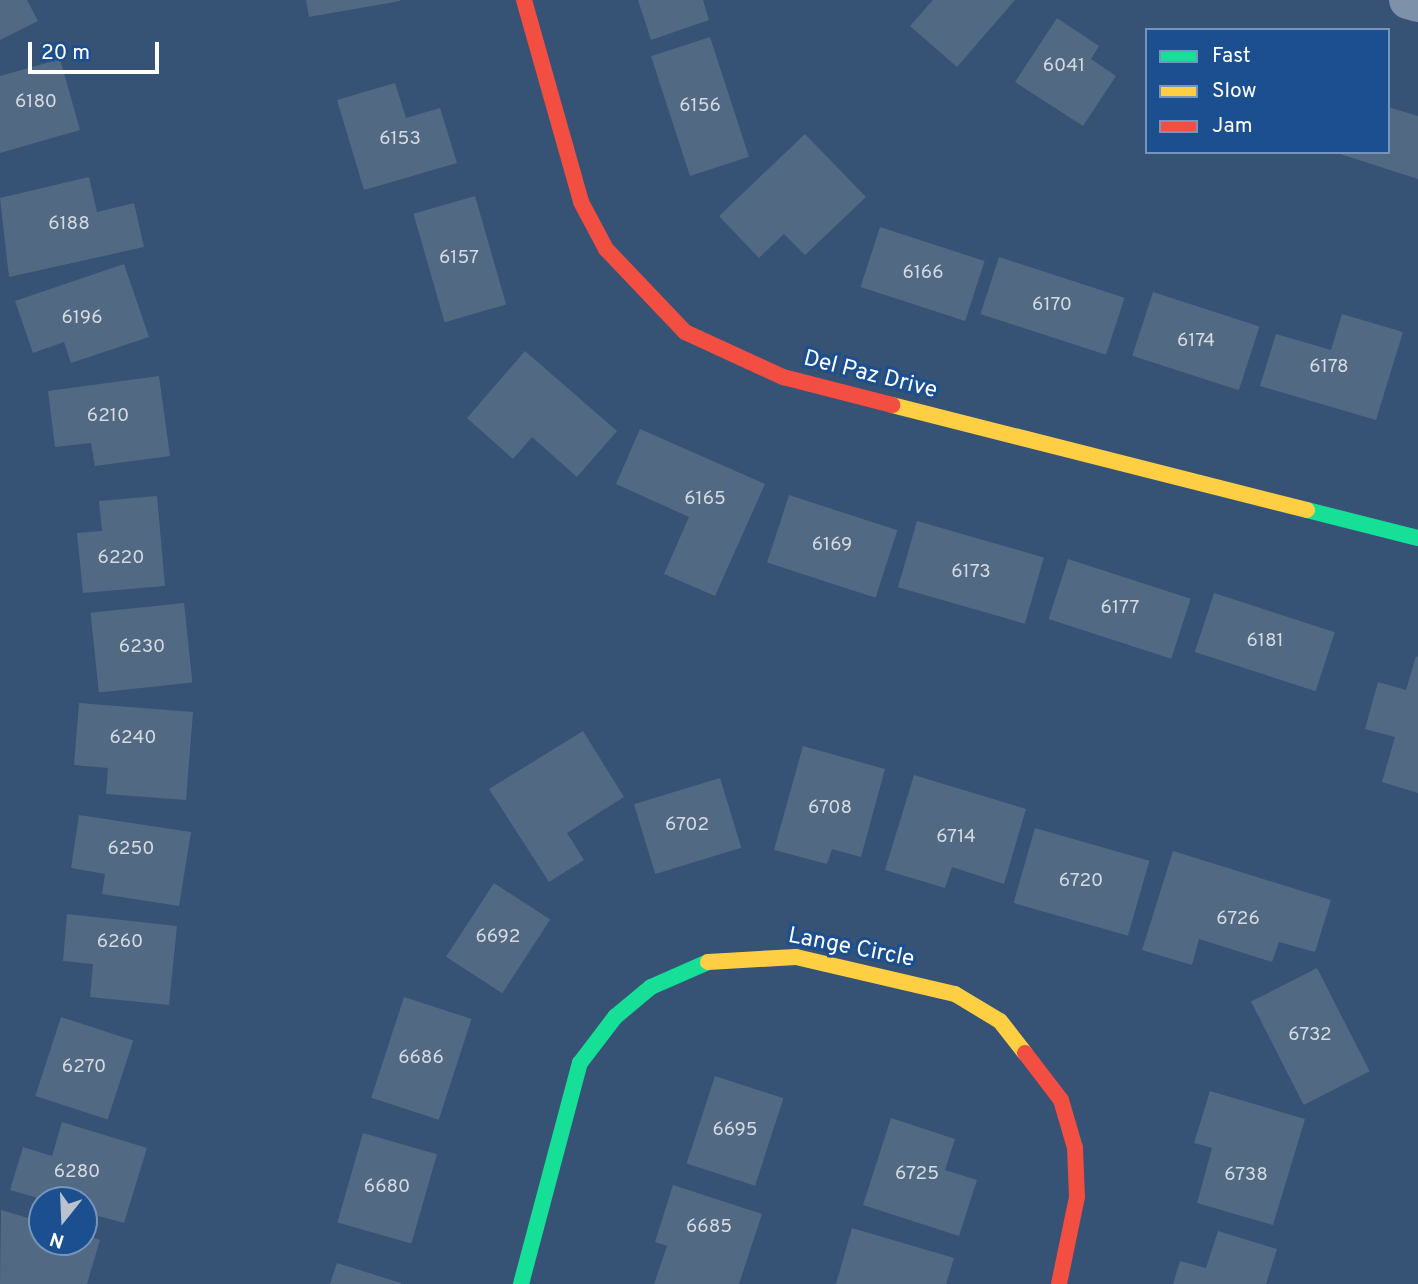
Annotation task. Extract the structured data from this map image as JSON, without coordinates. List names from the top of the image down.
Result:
{
  "streets": {
    "street": ["Del Paz Drive", "Lange Circle"]
  },
  "house_numbers": [
    "6041",
    "6180",
    "6156",
    "6153",
    "6188",
    "6157",
    "6166",
    "6170",
    "6196",
    "6174",
    "6178",
    "6210",
    "6165",
    "6169",
    "6220",
    "6173",
    "6177",
    "6181",
    "6230",
    "6240",
    "6708",
    "6702",
    "6714",
    "6250",
    "6720",
    "6726",
    "6692",
    "6260",
    "6732",
    "6686",
    "6270",
    "6695",
    "6280",
    "6725",
    "6738",
    "6680",
    "6685"
  ],
  "legend": ["Fast", "Slow", "Jam"],
  "scale_bar": "20 m",
  "north": "bottom"
}
